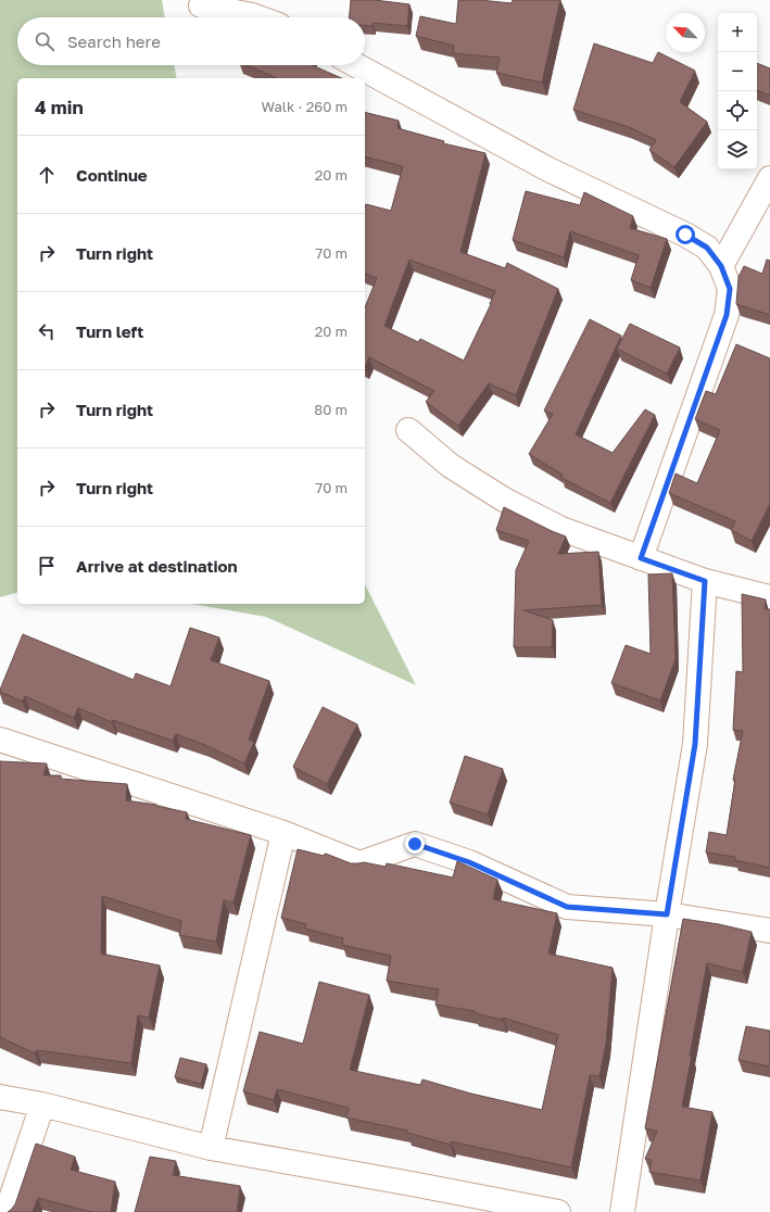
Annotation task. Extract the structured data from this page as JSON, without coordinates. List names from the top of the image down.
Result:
{
  "north": "top left",
  "page": {
    "map_buttons": ["+", "−"],
    "search": "Search here",
    "heading": ["4 min", "Walk · 260 m"],
    "list": [
      ["Continue", "20 m"],
      ["Turn right", "70 m"],
      ["Turn left", "20 m"],
      ["Turn right", "80 m"],
      ["Turn right", "70 m"],
      "Arrive at destination"
    ]
  }
}
